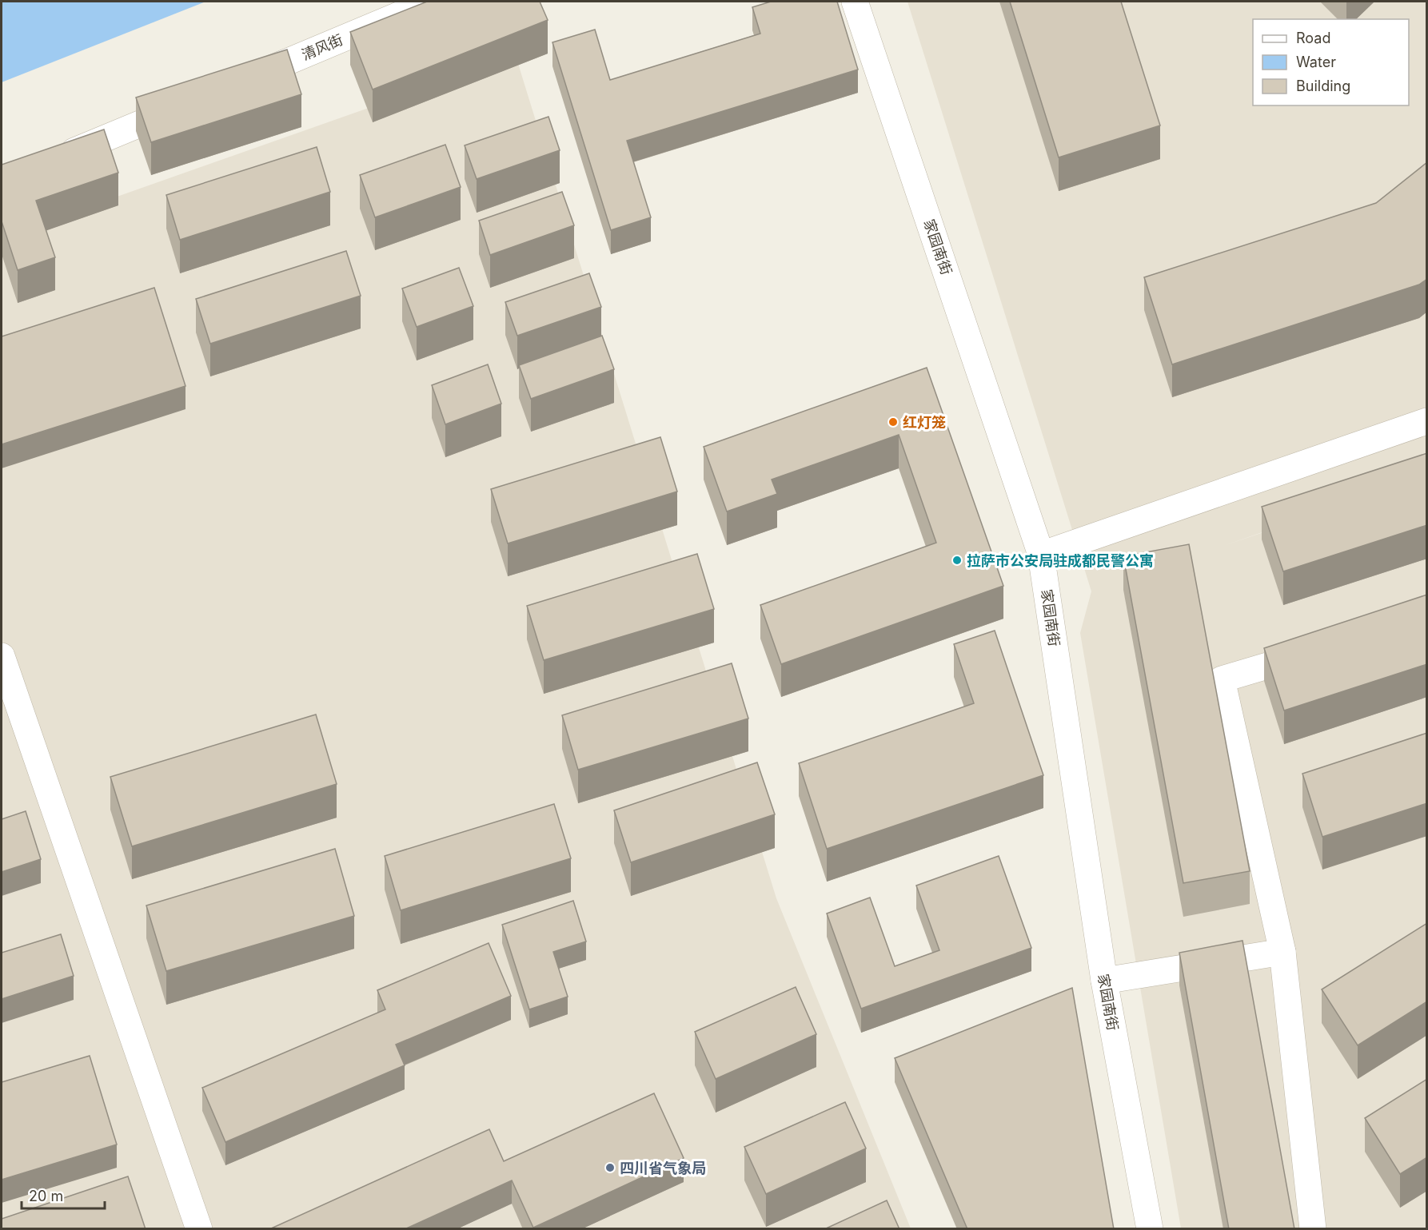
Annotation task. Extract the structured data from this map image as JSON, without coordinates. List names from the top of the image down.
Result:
{
  "streets": {
    "street": ["清风街", "家园南街"]
  },
  "places": ["红灯笼", "拉萨市公安局驻成都民警公寓", "四川省气象局"],
  "legend": ["Road", "Water", "Building"],
  "scale_bar": "20 m"
}
